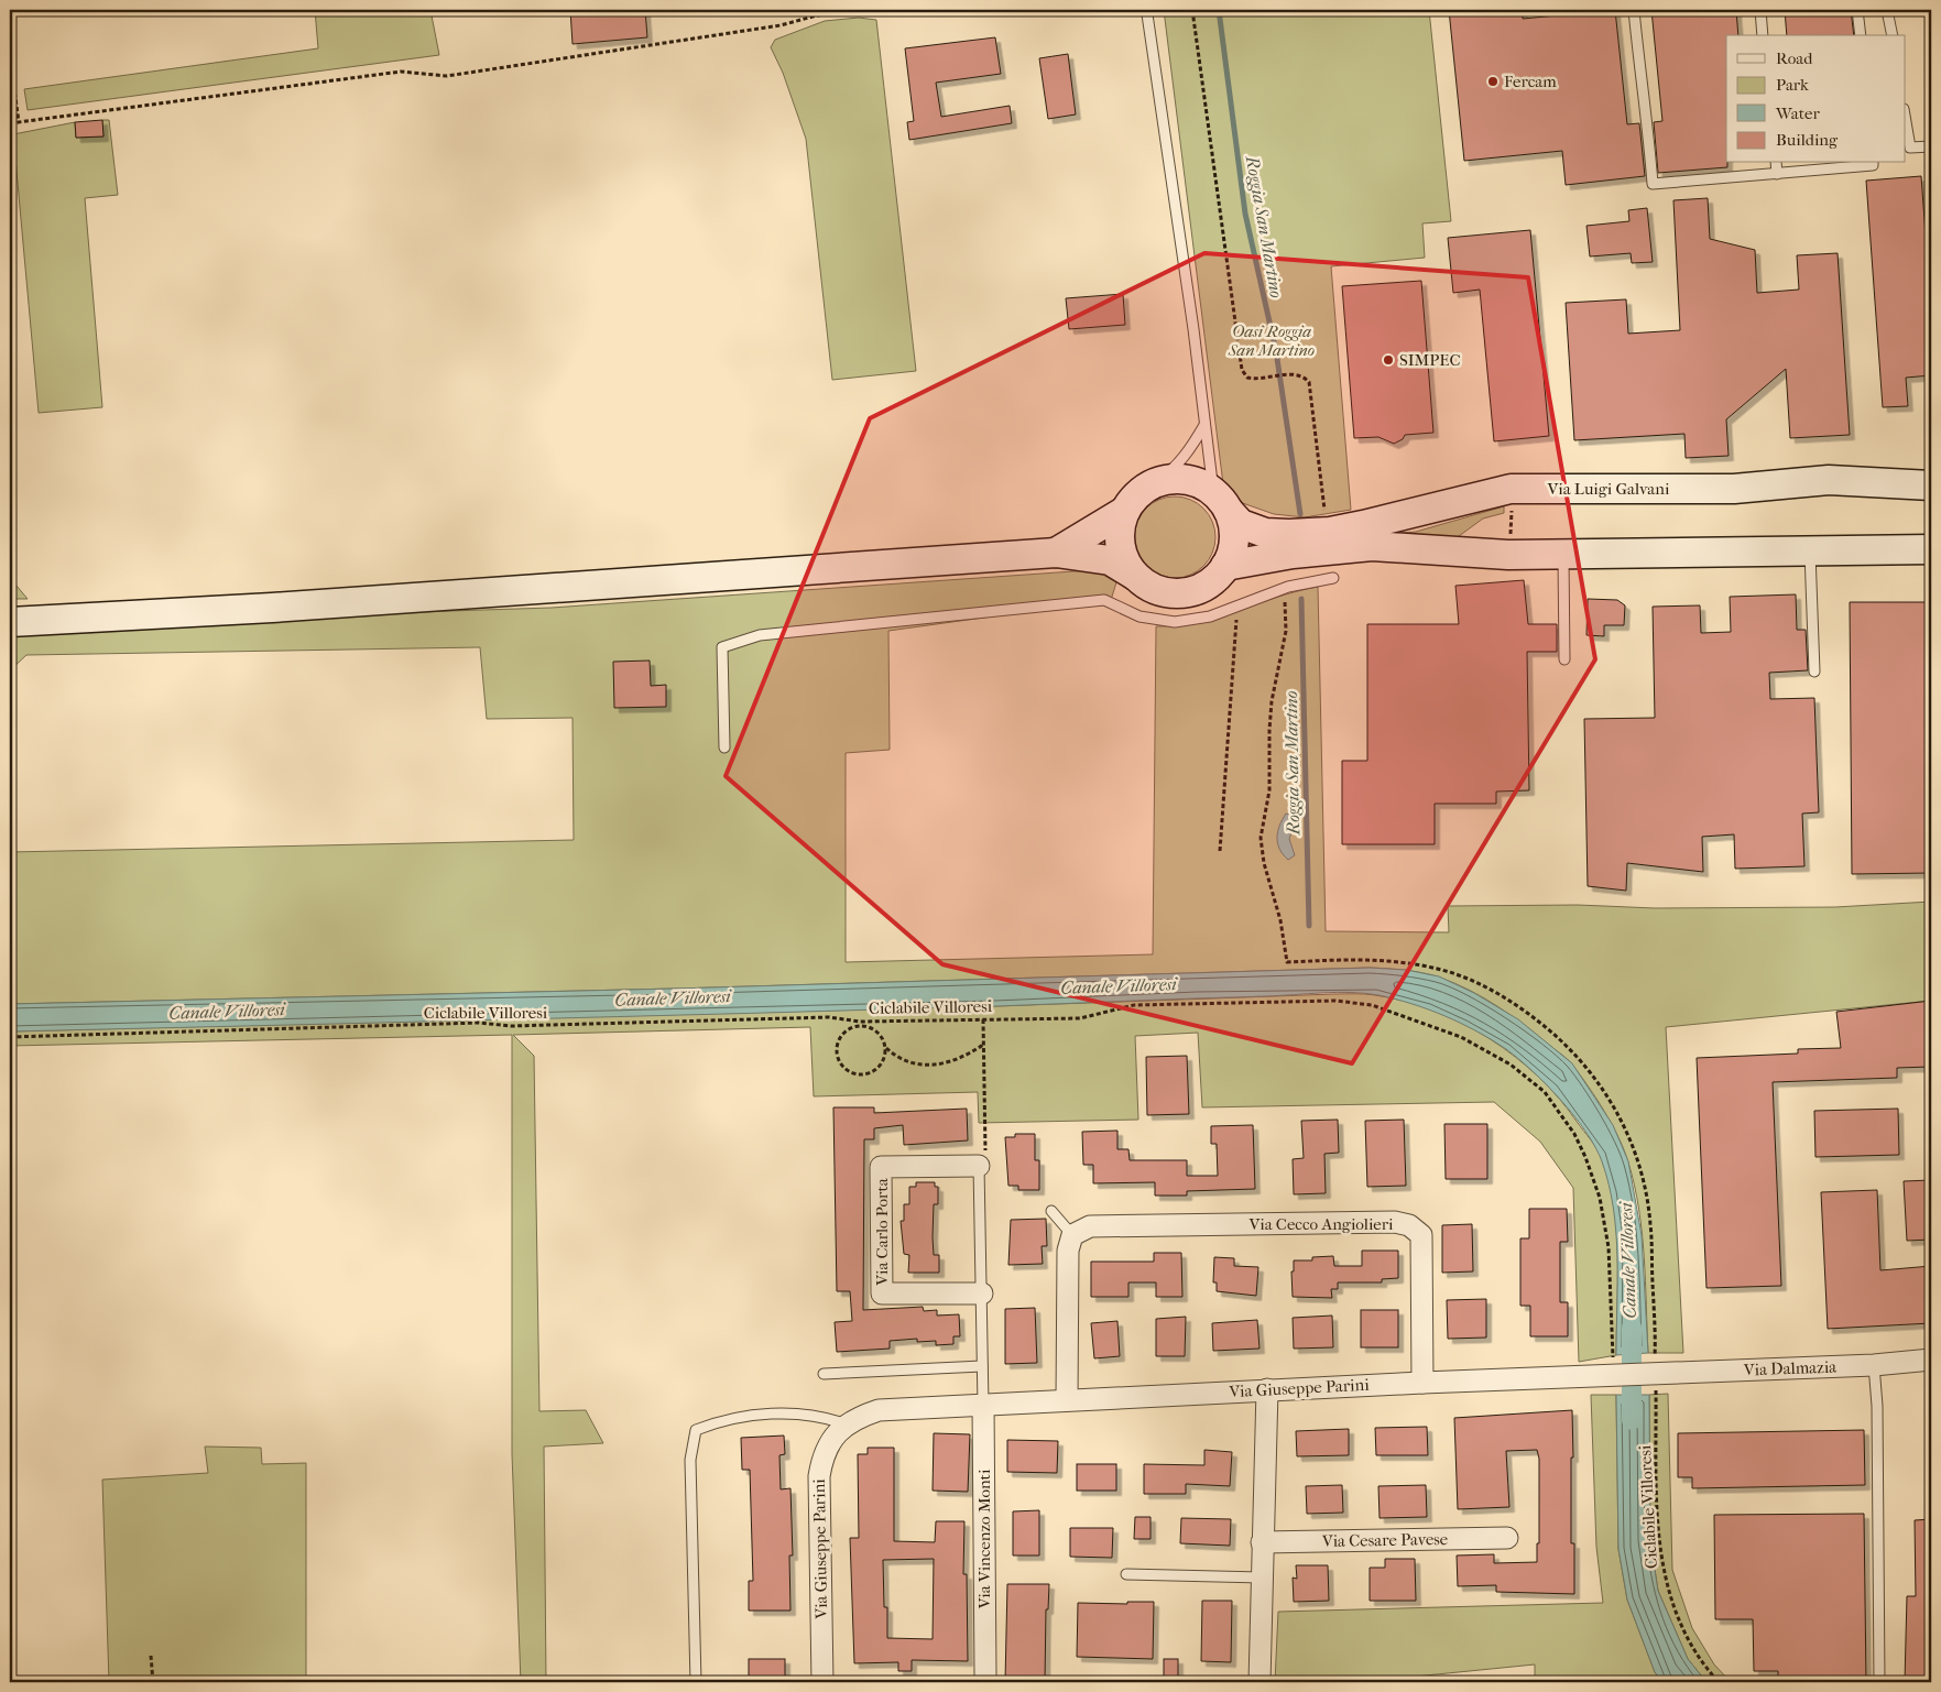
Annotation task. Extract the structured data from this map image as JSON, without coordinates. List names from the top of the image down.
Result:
{
  "streets": {
    "main road": ["Via Luigi Galvani"],
    "street": [
      "Via Cecco Angiolieri",
      "Via Carlo Porta",
      "Via Dalmazia",
      "Via Giuseppe Parini",
      "Via Vincenzo Monti",
      "Via Cesare Pavese"
    ],
    "path": ["Ciclabile Villoresi"]
  },
  "crossings": [
    ["Ciclabile Villoresi", "Via Dalmazia"],
    ["Ciclabile Villoresi", "Via Giuseppe Parini"],
    ["Via Cecco Angiolieri", "Via Giuseppe Parini"],
    ["Via Dalmazia", "Via Giuseppe Parini"],
    ["Via Giuseppe Parini", "Via Vincenzo Monti"]
  ],
  "water": ["Roggia San Martino", "Canale Villoresi"],
  "parks": ["Oasi Roggia San Martino"],
  "places": ["Fercam", "SIMPEC"],
  "legend": [
    "Road",
    "Park",
    "Water",
    "Building"
  ]
}
